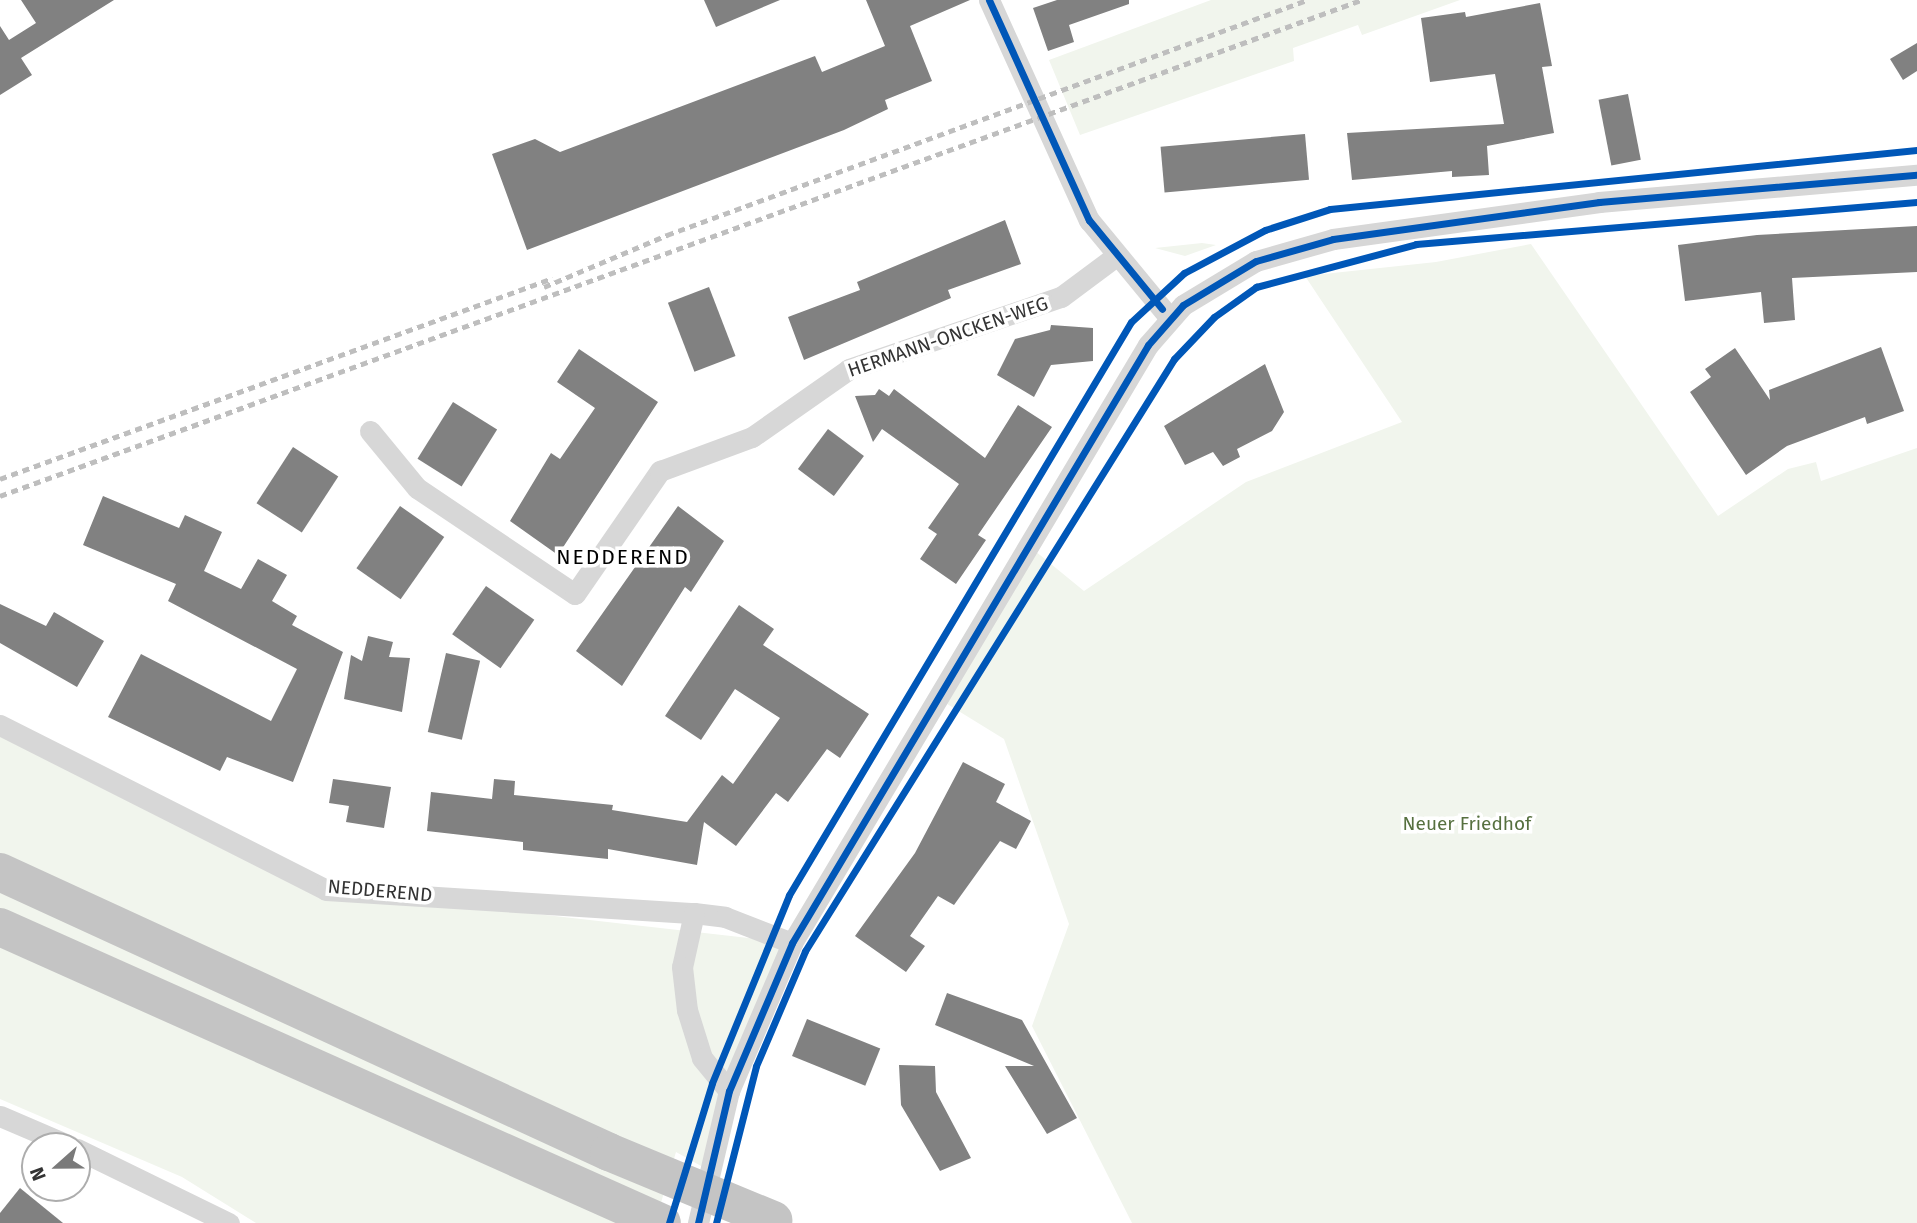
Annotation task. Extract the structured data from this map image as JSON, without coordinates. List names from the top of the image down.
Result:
{
  "streets": {
    "street": ["HERMANN-ONCKEN-WEG", "NEDDEREND"]
  },
  "districts": ["NEDDEREND"],
  "parks": ["Neuer Friedhof"],
  "north": "left"
}
